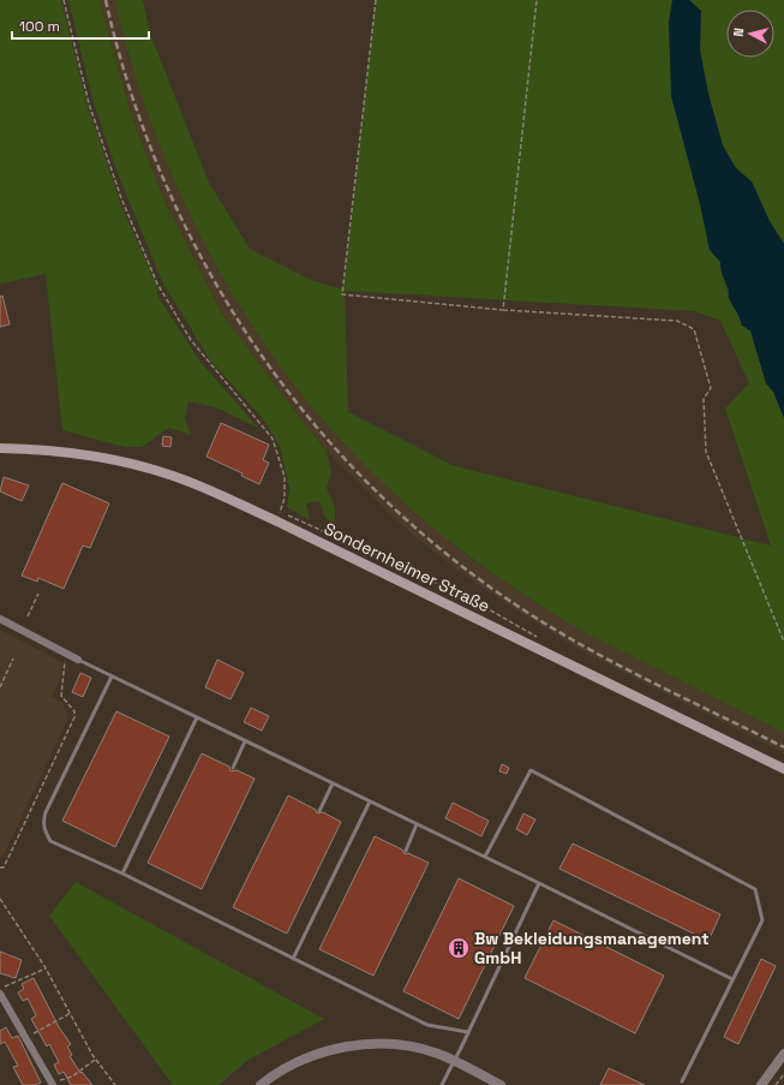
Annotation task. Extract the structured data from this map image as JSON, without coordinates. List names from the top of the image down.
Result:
{
  "streets": {
    "main road": ["Sondernheimer Straße"]
  },
  "places": {
    "building": ["Bw Bekleidungsmanagement GmbH"]
  },
  "scale_bar": "100 m",
  "north": "left"
}
